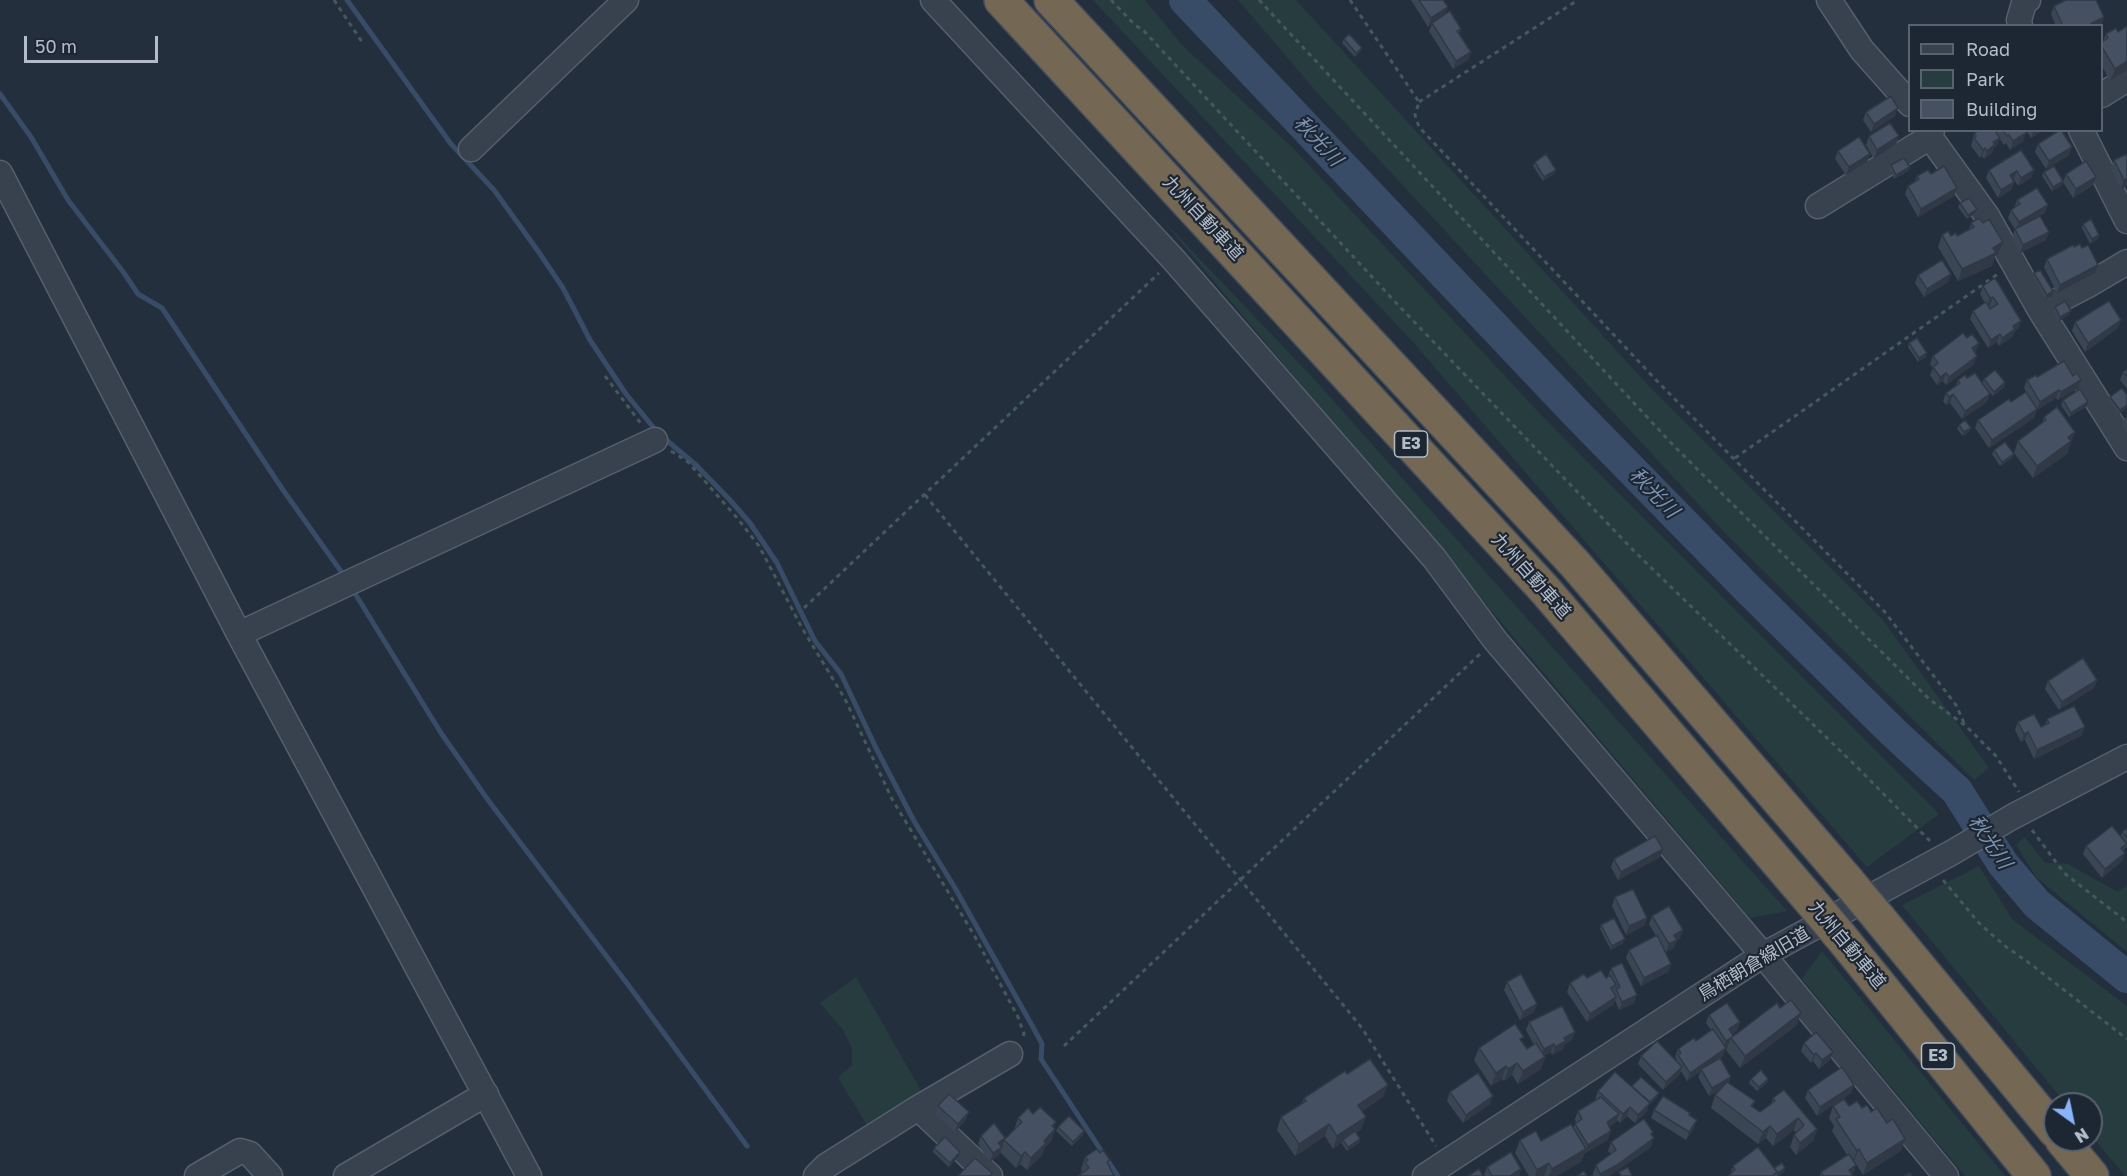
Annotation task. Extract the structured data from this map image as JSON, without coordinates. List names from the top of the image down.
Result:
{
  "streets": {
    "highway": ["九州自動車道", "E3"],
    "street": ["鳥栖朝倉線旧道"]
  },
  "water": ["秋光川"],
  "legend": ["Road", "Park", "Building"],
  "scale_bar": "50 m",
  "north": "bottom right"
}
